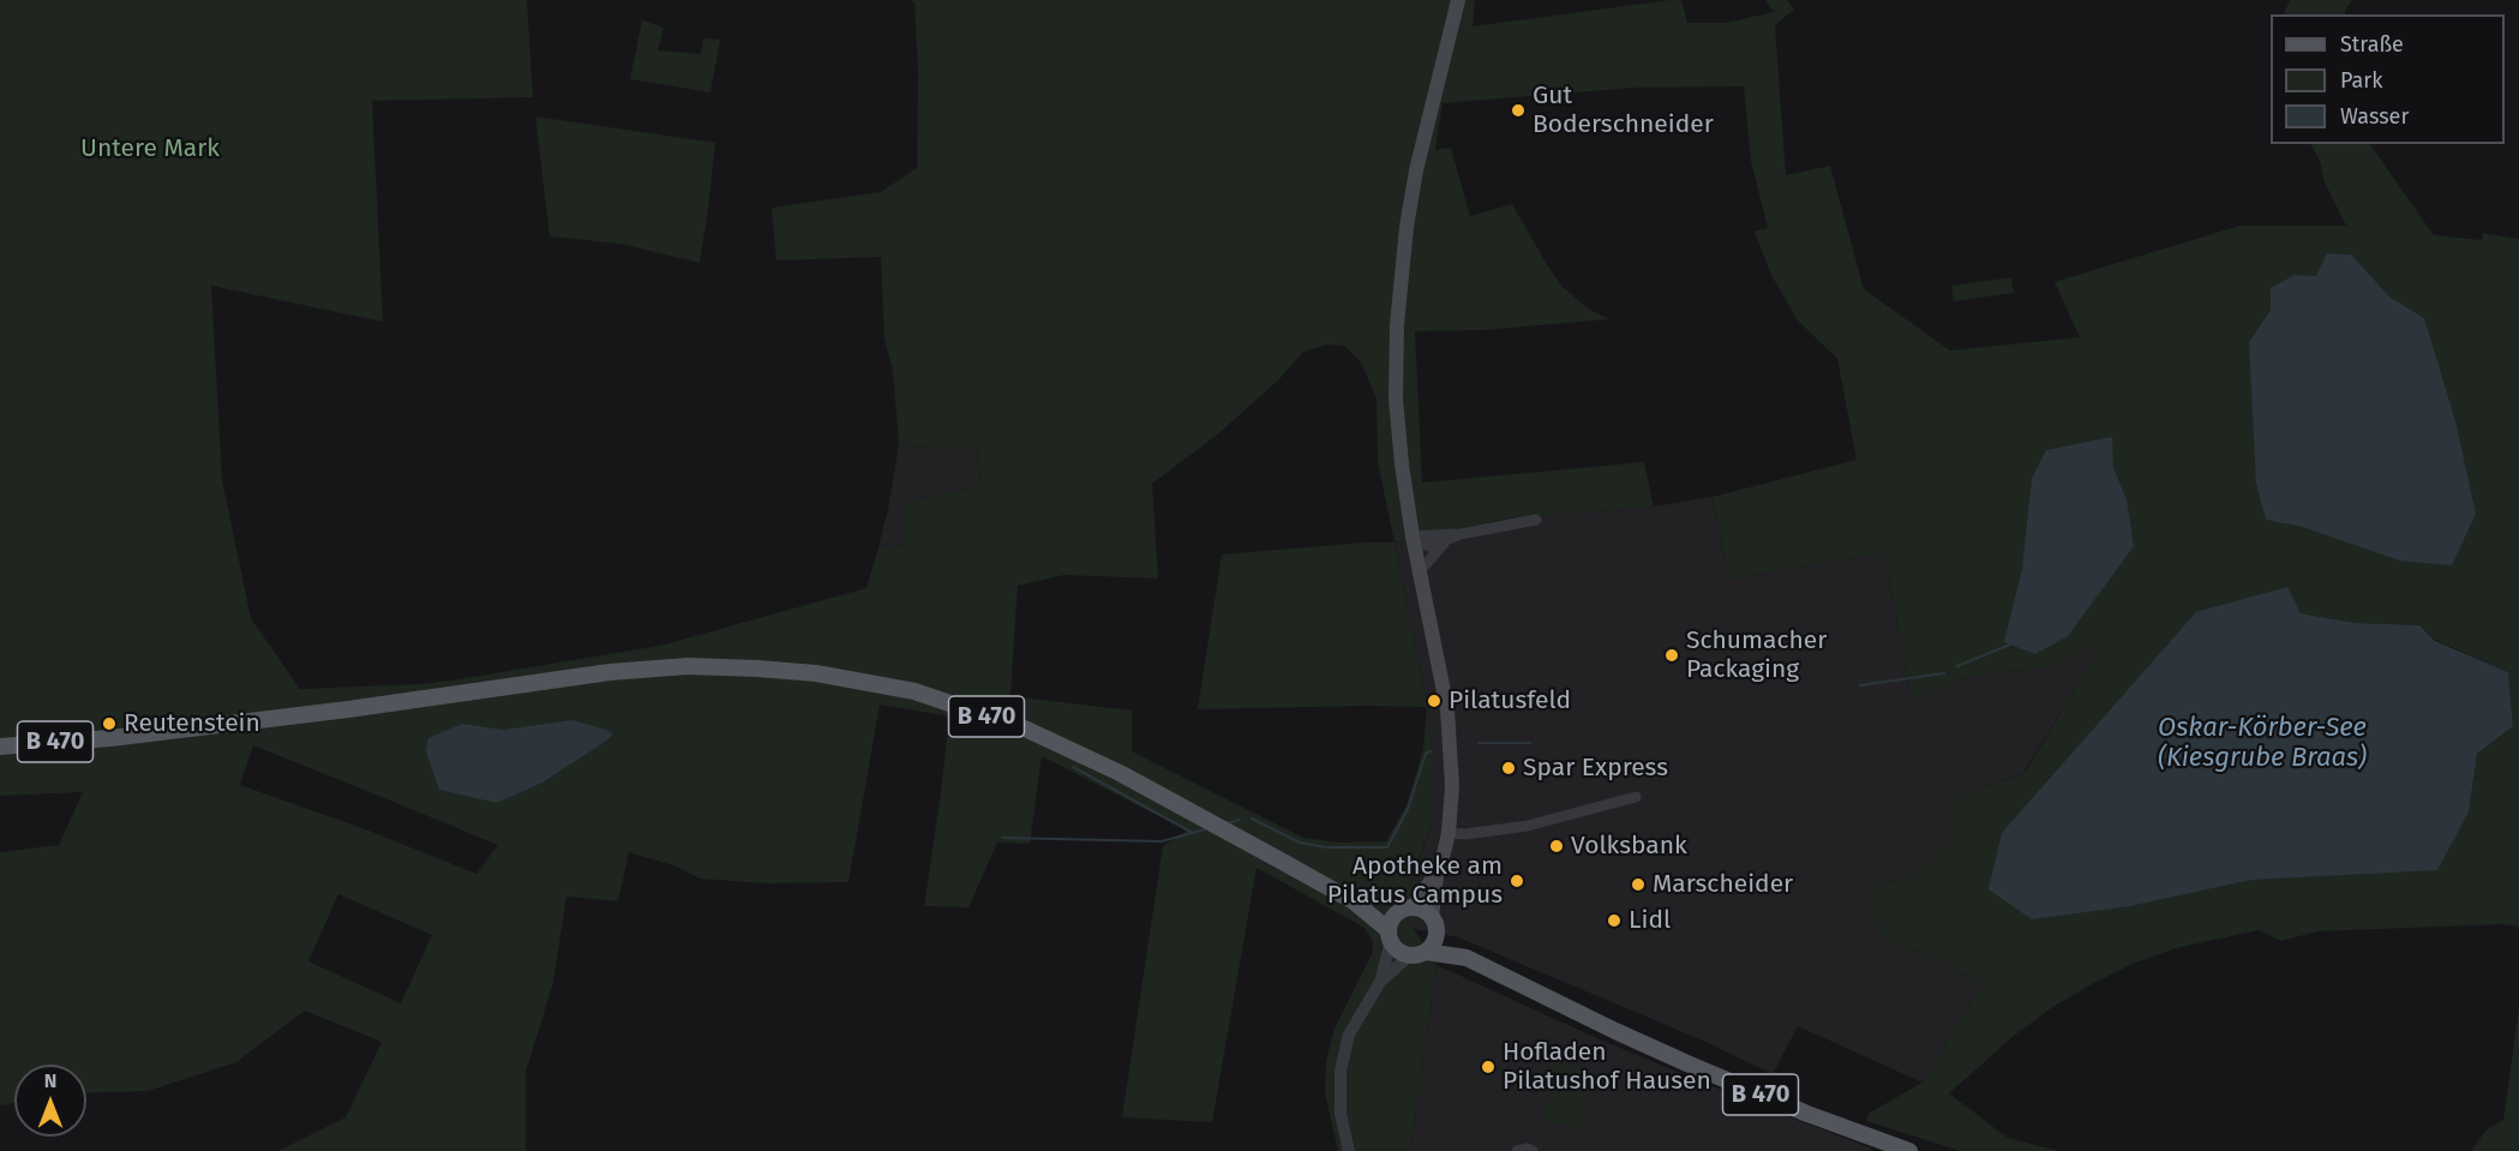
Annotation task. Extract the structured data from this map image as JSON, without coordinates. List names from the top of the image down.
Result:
{
  "streets": {
    "main road": ["B 470"]
  },
  "water": ["Oskar-Körber-See (Kiesgrube Braas)"],
  "parks": ["Untere Mark"],
  "places": [
    "Gut Boderschneider",
    "Schumacher Packaging",
    "Pilatusfeld",
    "Reutenstein",
    "Spar Express",
    "Volksbank",
    "Apotheke am Pilatus Campus",
    "Marscheider",
    "Lidl",
    "Hofladen Pilatushof Hausen"
  ],
  "legend": ["Straße", "Park", "Wasser"],
  "north": "top"
}
